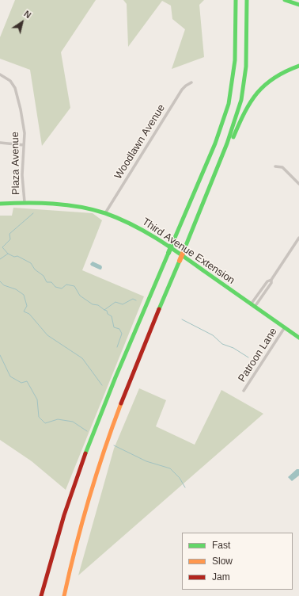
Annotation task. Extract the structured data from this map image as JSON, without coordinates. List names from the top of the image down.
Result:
{
  "streets": {
    "main road": ["Third Avenue Extension"],
    "street": ["Woodlawn Avenue", "Plaza Avenue", "Patroon Lane"]
  },
  "crossings": [
    ["Woodlawn Avenue", "Third Avenue Extension"],
    ["Plaza Avenue", "Third Avenue Extension"],
    ["Third Avenue Extension", "Patroon Lane"]
  ],
  "legend": ["Fast", "Slow", "Jam"],
  "north": "top right"
}
